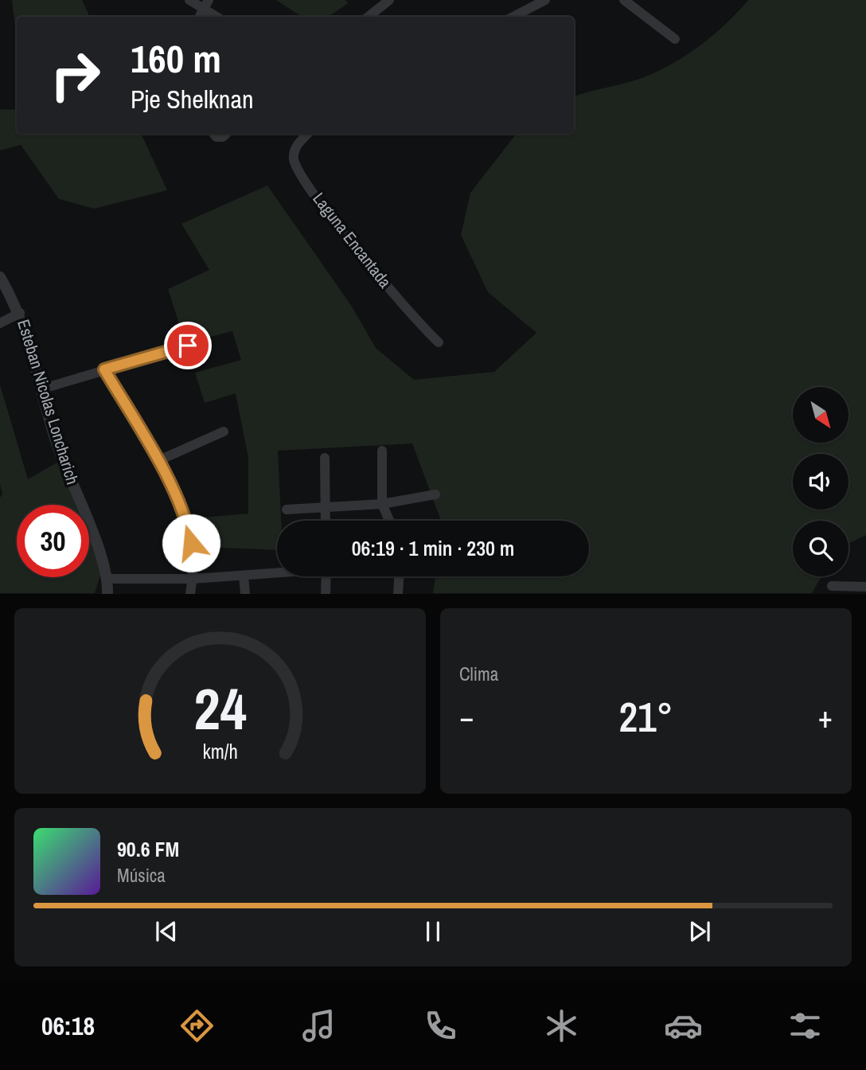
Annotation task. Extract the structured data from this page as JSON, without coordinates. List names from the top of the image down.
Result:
{
  "streets": {
    "street": ["Laguna Encantada", "Esteban Nicolas Loncharich"]
  },
  "north": "bottom right",
  "page": {
    "turn": ["160 m", "Pje Shelknan"],
    "limit": "30",
    "trip": "06:19 · 1 min · 230 m",
    "tile": "Clima",
    "heat": ["−", "21°", "+"],
    "song": ["90.6 FM", "Música"],
    "tabs": "06:18",
    "gauge": ["24", "km/h"]
  }
}
